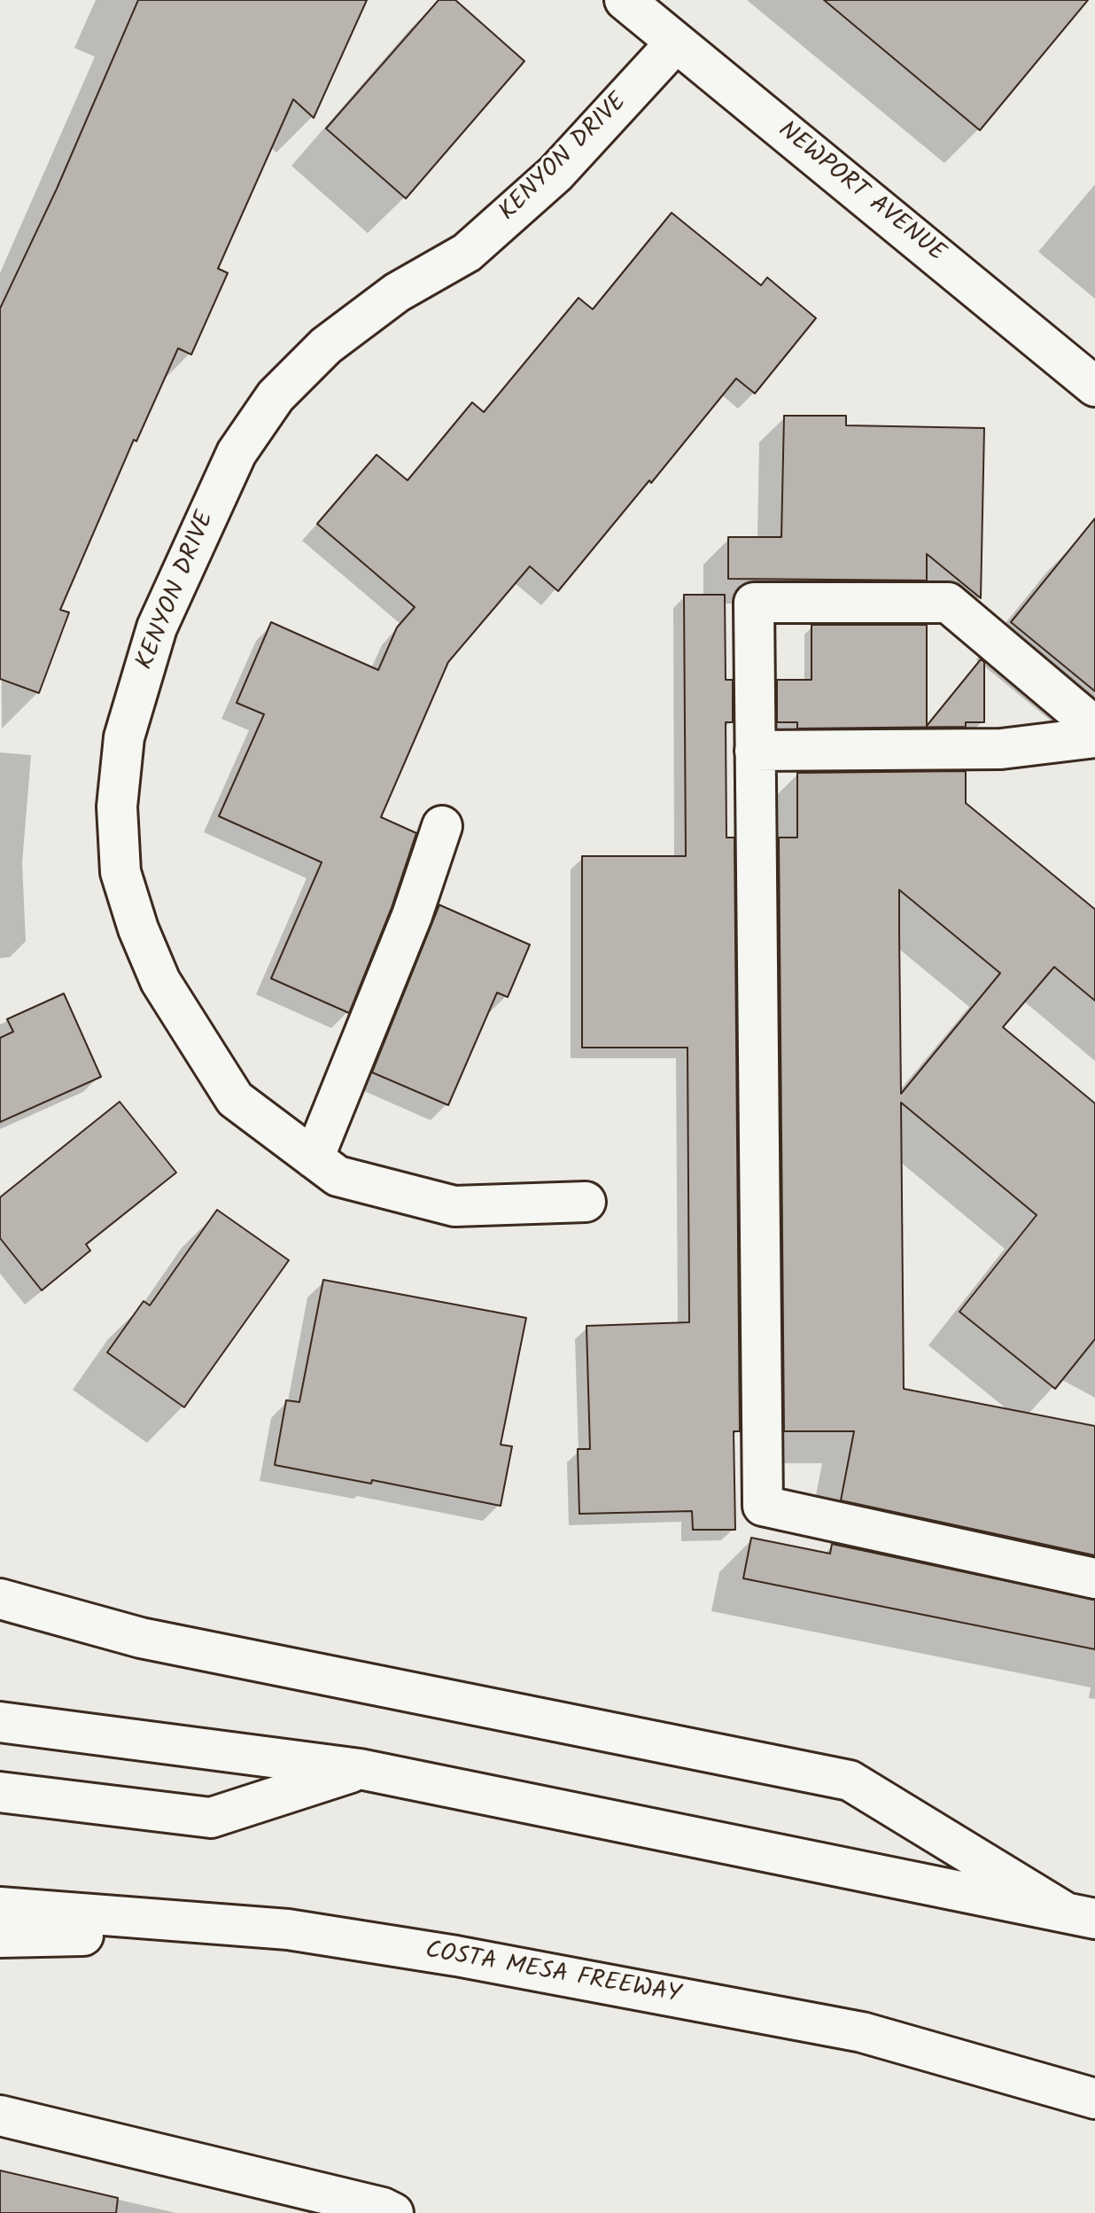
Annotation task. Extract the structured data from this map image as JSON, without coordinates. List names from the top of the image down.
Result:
{
  "streets": {
    "main road": ["KENYON DRIVE", "NEWPORT AVENUE", "COSTA MESA FREEWAY"]
  },
  "crossings": [
    ["KENYON DRIVE", "NEWPORT AVENUE"]
  ]
}
